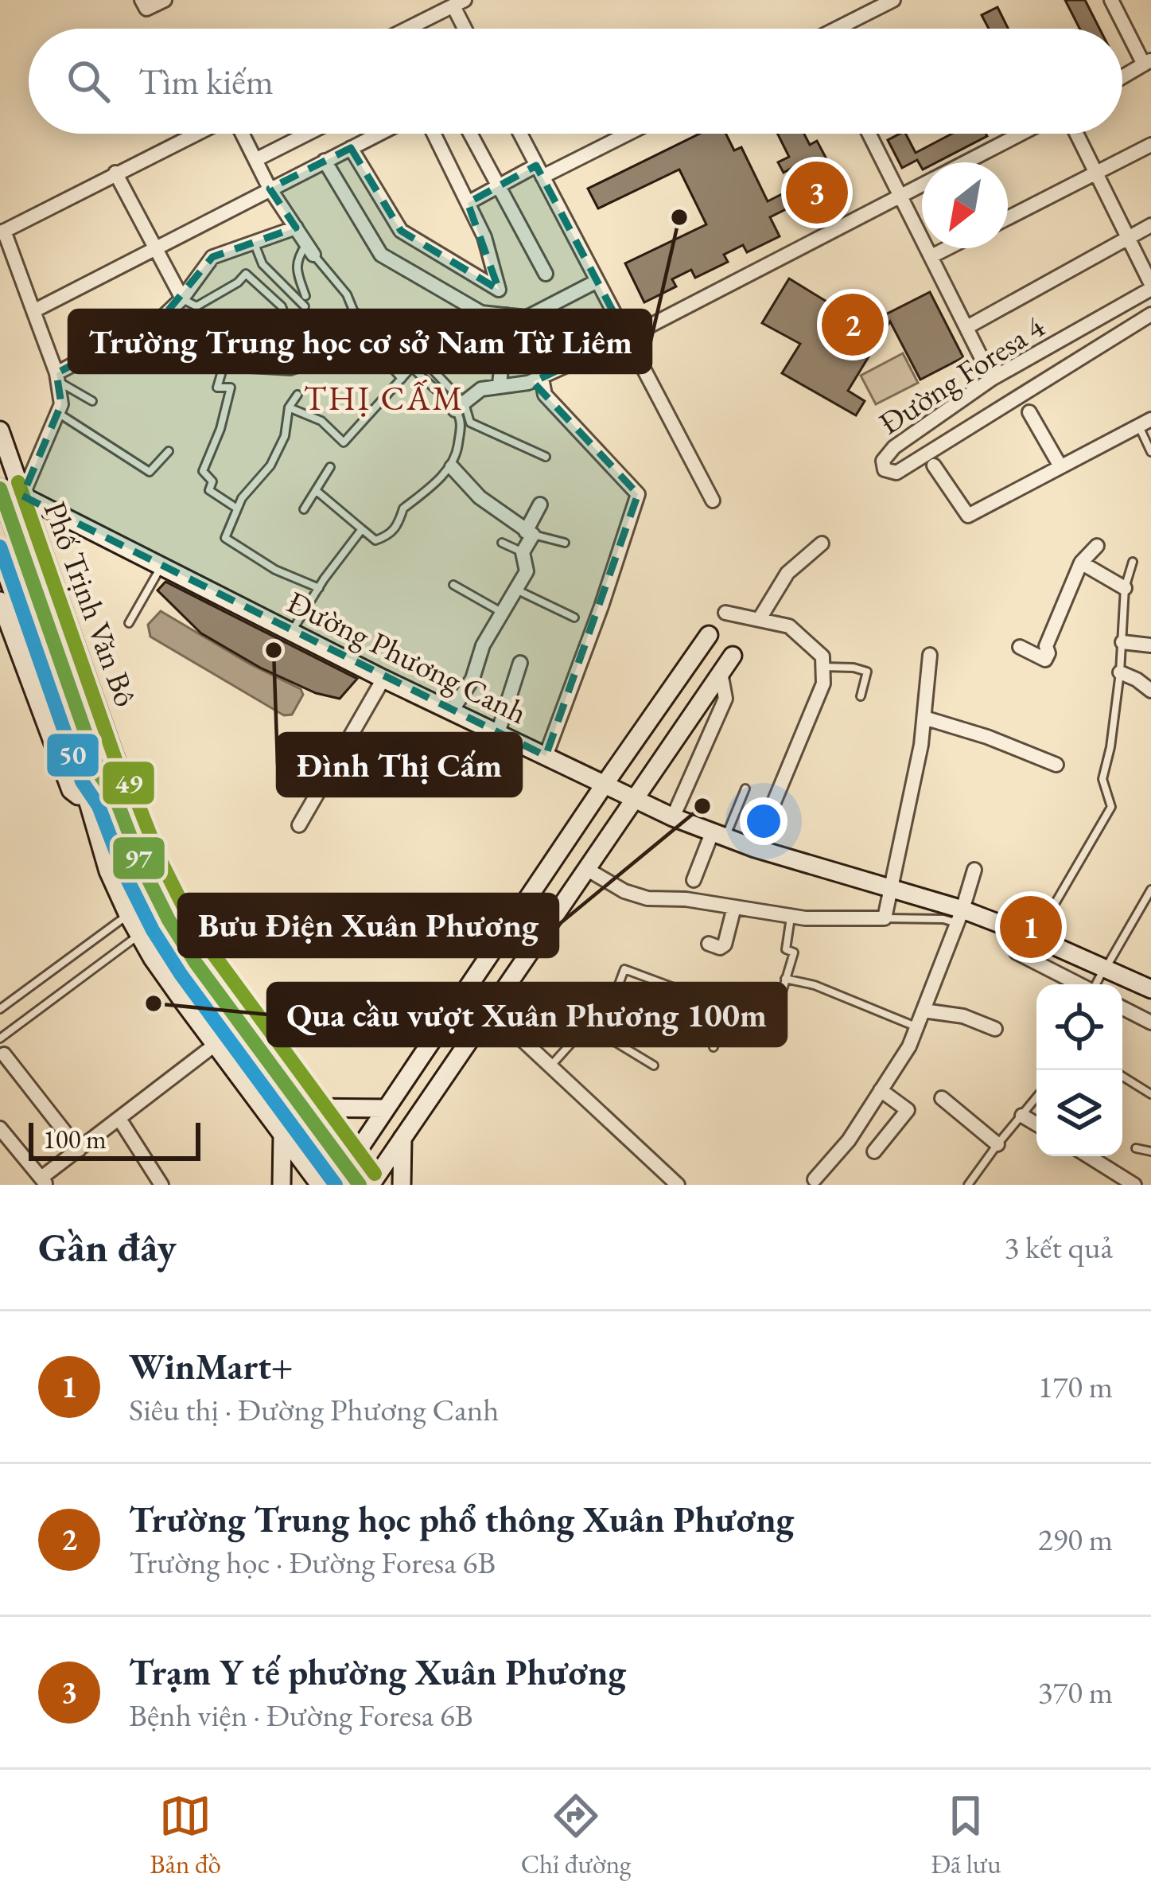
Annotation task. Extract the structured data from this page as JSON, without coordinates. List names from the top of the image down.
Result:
{
  "streets": {
    "street": ["Đường Foresa 4", "Phố Trịnh Văn Bô", "Đường Phương Canh"]
  },
  "crossings": [
    ["Phố Trịnh Văn Bô", "Đường Phương Canh"]
  ],
  "districts": ["THỊ CẤM"],
  "places": [
    "Trường Trung học cơ sở Nam Từ Liêm",
    "Đình Thị Cấm",
    "Bưu Điện Xuân Phương",
    "Qua cầu vượt Xuân Phương 100m"
  ],
  "lines": ["transit line 49", "transit line 97", "transit line 50"],
  "scale_bar": "100 m",
  "north": "bottom left",
  "page": {
    "search": "Tìm kiếm",
    "pins": ["3", "2", "1"],
    "scale": "100 m",
    "heading": ["Gần đây", "3 kết quả"],
    "list": [
      {
        "mark": "1",
        "name": "WinMart+",
        "note": "Siêu thị · Đường Phương Canh",
        "value": "170 m"
      },
      {
        "mark": "2",
        "name": "Trường Trung học phổ thông Xuân Phương",
        "note": "Trường học · Đường Foresa 6B",
        "value": "290 m"
      },
      {
        "mark": "3",
        "name": "Trạm Y tế phường Xuân Phương",
        "note": "Bệnh viện · Đường Foresa 6B",
        "value": "370 m"
      }
    ],
    "nav": ["Bản đồ", "Chỉ đường", "Đã lưu"]
  }
}
